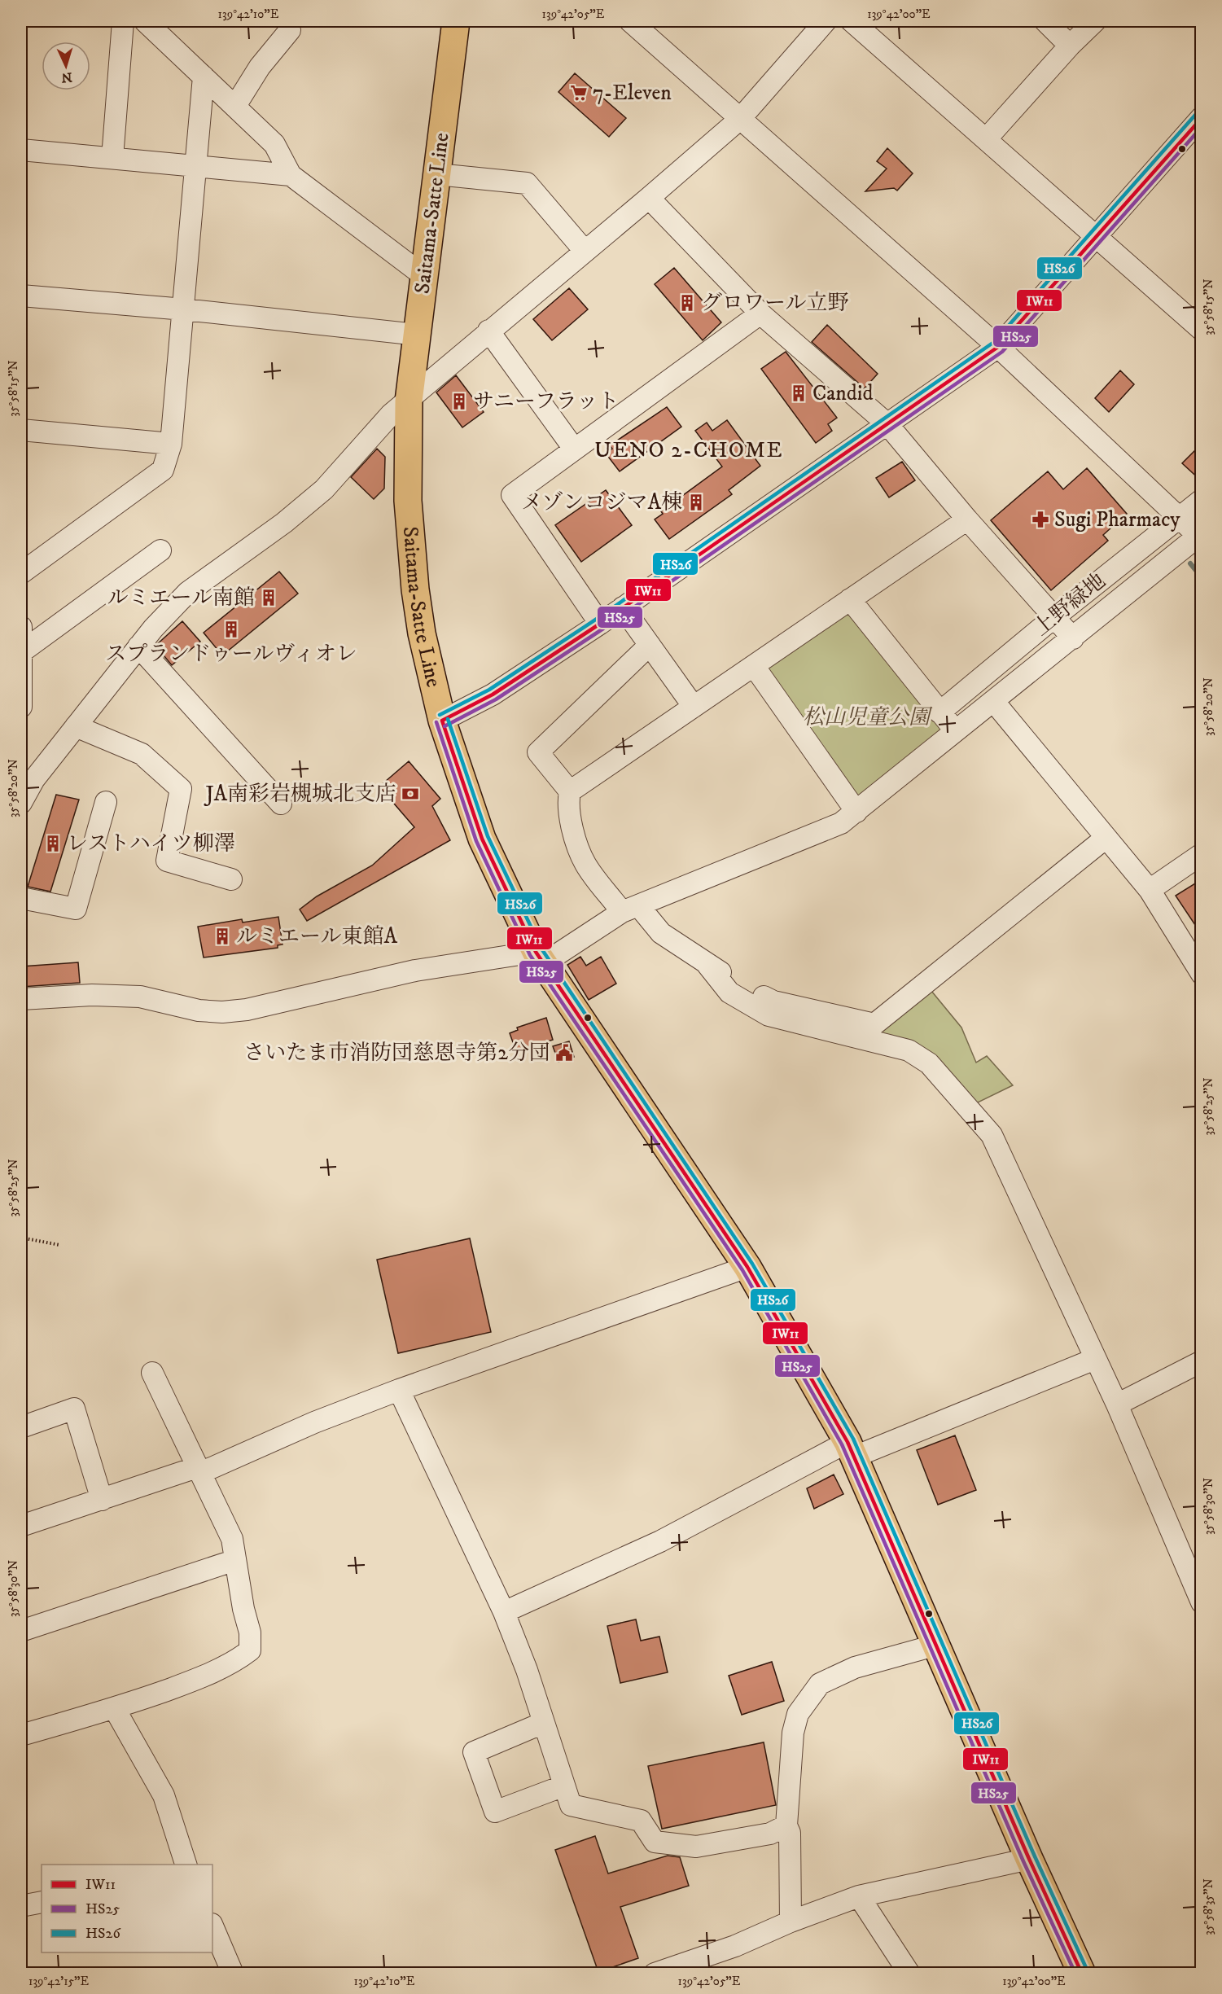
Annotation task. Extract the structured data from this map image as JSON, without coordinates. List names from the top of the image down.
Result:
{
  "streets": {
    "main road": ["Saitama-Satte Line"],
    "street": ["上野緑地"]
  },
  "districts": ["UENO 2-CHOME"],
  "parks": ["松山児童公園"],
  "places": {
    "supermarket": ["7-Eleven"],
    "building": [
      "グロワール立野",
      "Candid",
      "サニーフラット",
      "メゾンコジマA棟",
      "ルミエール南館",
      "スプランドゥールヴィオレ",
      "レストハイツ柳澤",
      "ルミエール東館A"
    ],
    "pharmacy": ["Sugi Pharmacy"],
    "bank": ["JA南彩岩槻城北支店"],
    "public building": ["さいたま市消防団慈恩寺第2分団"]
  },
  "lines": ["transit line HS26", "transit line IW11", "transit line HS25"],
  "legend": ["IW11", "HS25", "HS26"],
  "north": "bottom",
  "coordinates": [
    "139°42'10\"E",
    "139°42'05\"E",
    "139°42'00\"E",
    "35°58'15\"N",
    "35°58'20\"N",
    "35°58'25\"N",
    "35°58'30\"N",
    "35°58'35\"N",
    "139°42'15\"E"
  ]
}
